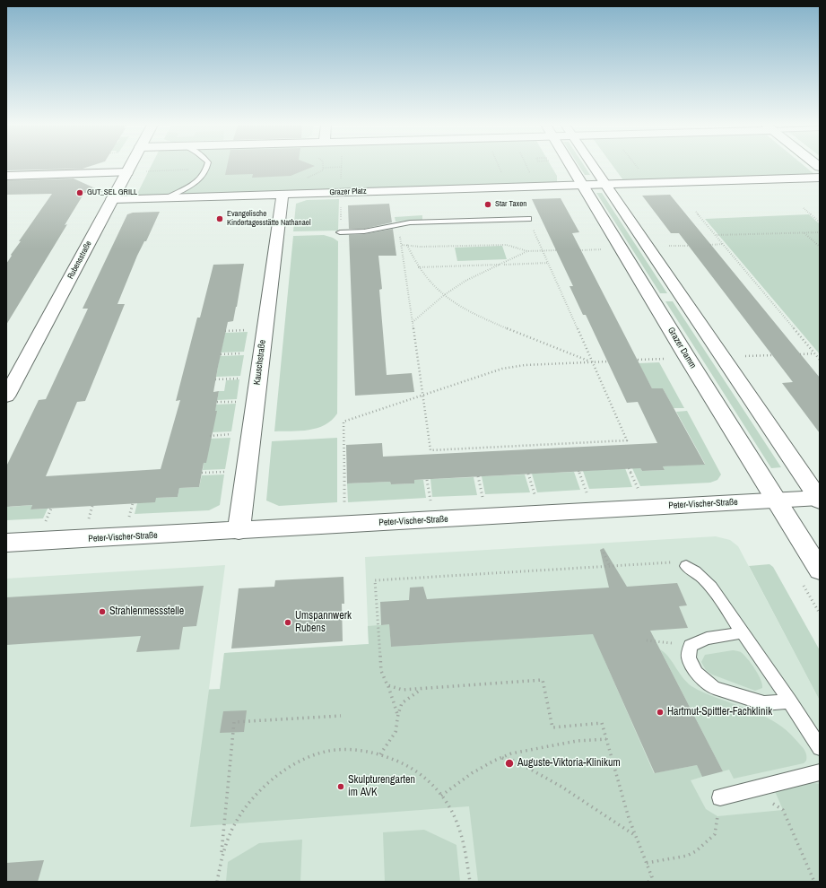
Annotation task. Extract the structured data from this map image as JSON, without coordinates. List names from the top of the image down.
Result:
{
  "streets": {
    "street": [
      "Grazer Platz",
      "Rubensstraße",
      "Grazer Damm",
      "Kauschstraße",
      "Peter-Vischer-Straße"
    ]
  },
  "crossings": [
    ["Grazer Platz", "Rubensstraße"],
    ["Grazer Platz", "Grazer Damm"],
    ["Grazer Platz", "Kauschstraße"],
    ["Grazer Damm", "Peter-Vischer-Straße"],
    ["Kauschstraße", "Peter-Vischer-Straße"]
  ],
  "places": [
    "GUT_SEL GRILL",
    "Star Taxen",
    "Evangelische Kindertagesstätte Nathanael",
    "Strahlenmessstelle",
    "Umspannwerk Rubens",
    "Hartmut-Spittler-Fachklinik",
    "Auguste-Viktoria-Klinikum",
    "Skulpturengarten im AVK"
  ]
}
